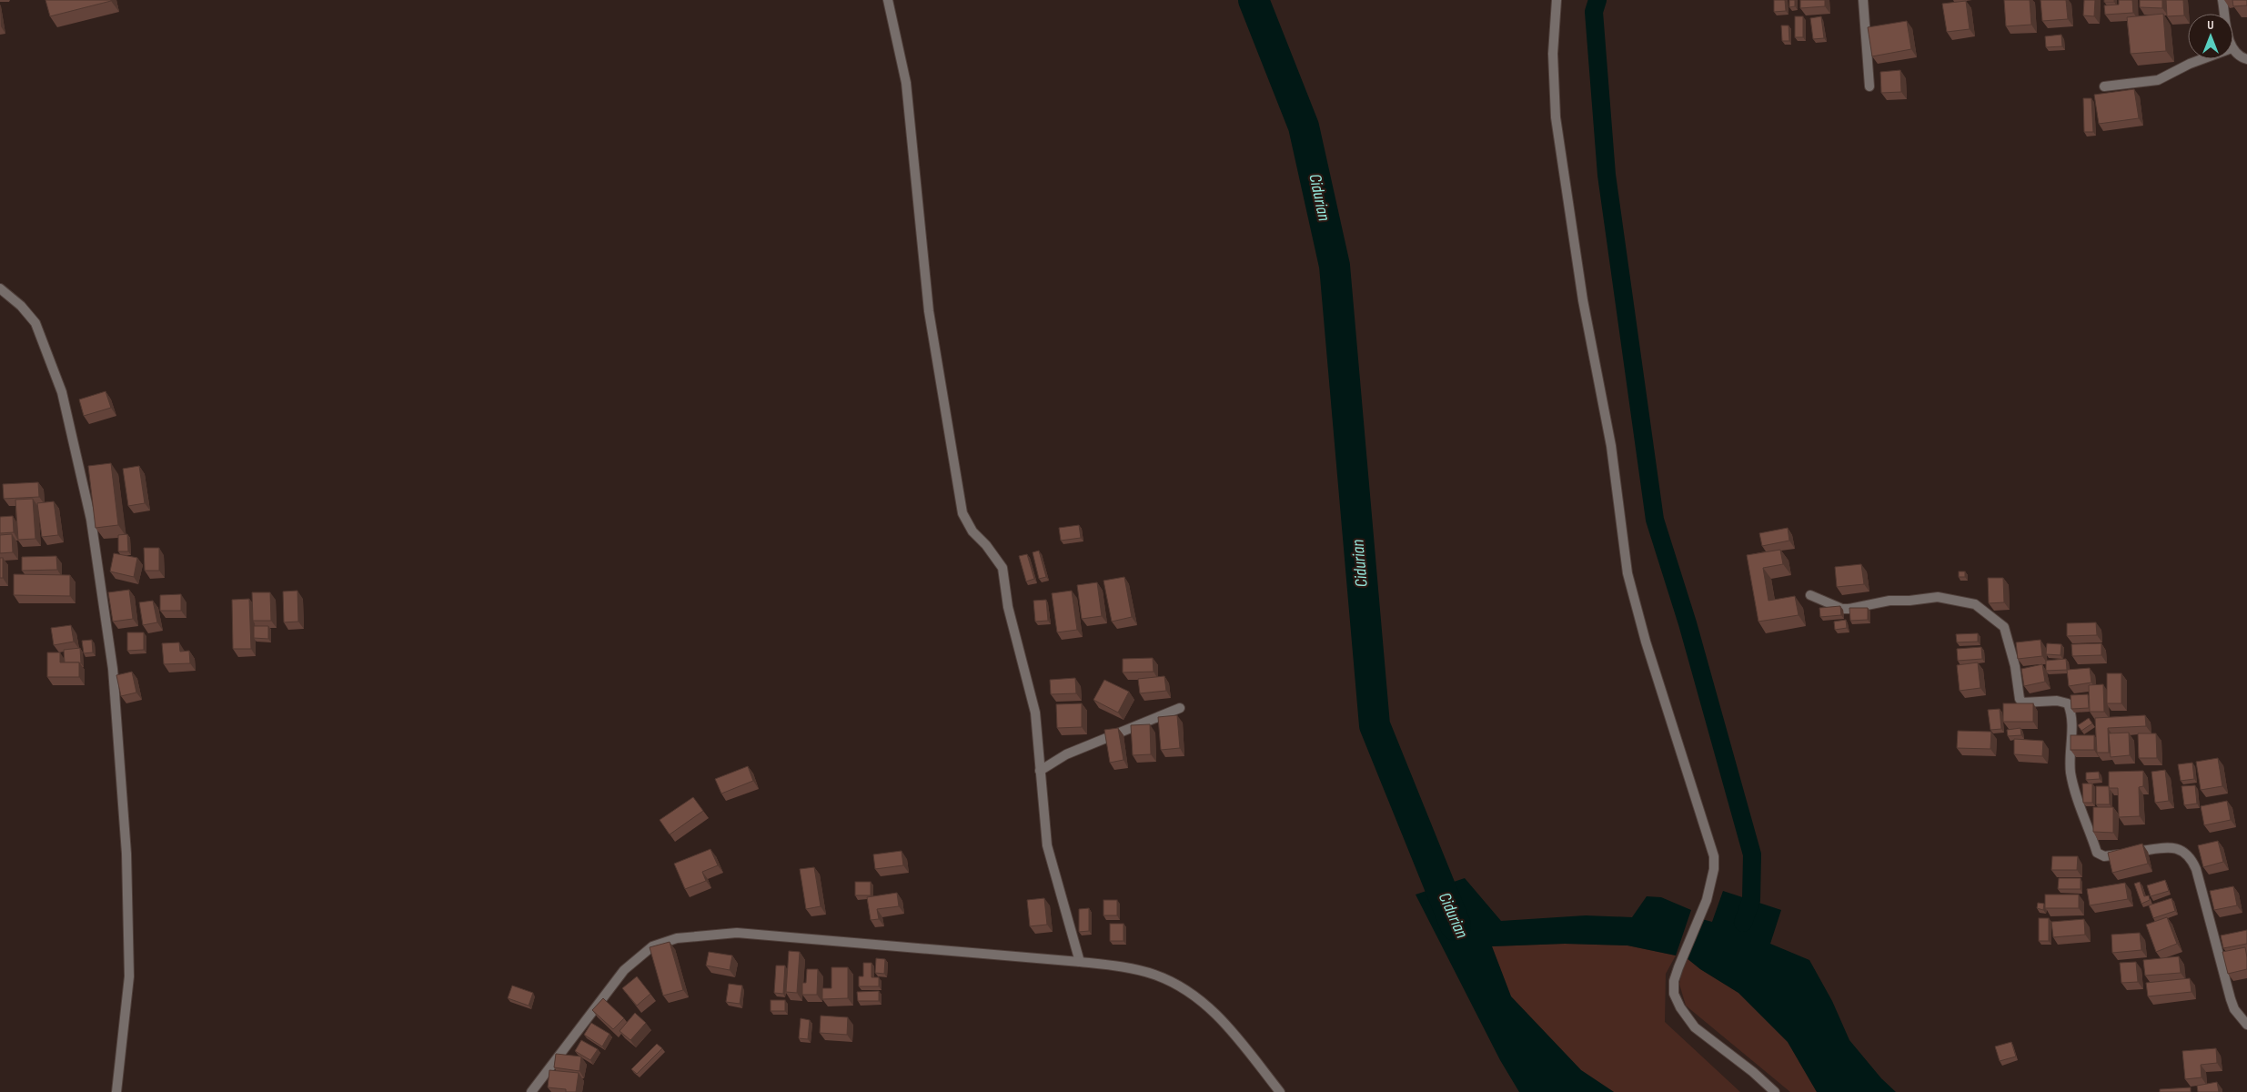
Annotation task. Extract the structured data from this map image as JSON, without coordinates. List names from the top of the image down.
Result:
{
  "water": ["Cidurian"],
  "north": "top"
}
